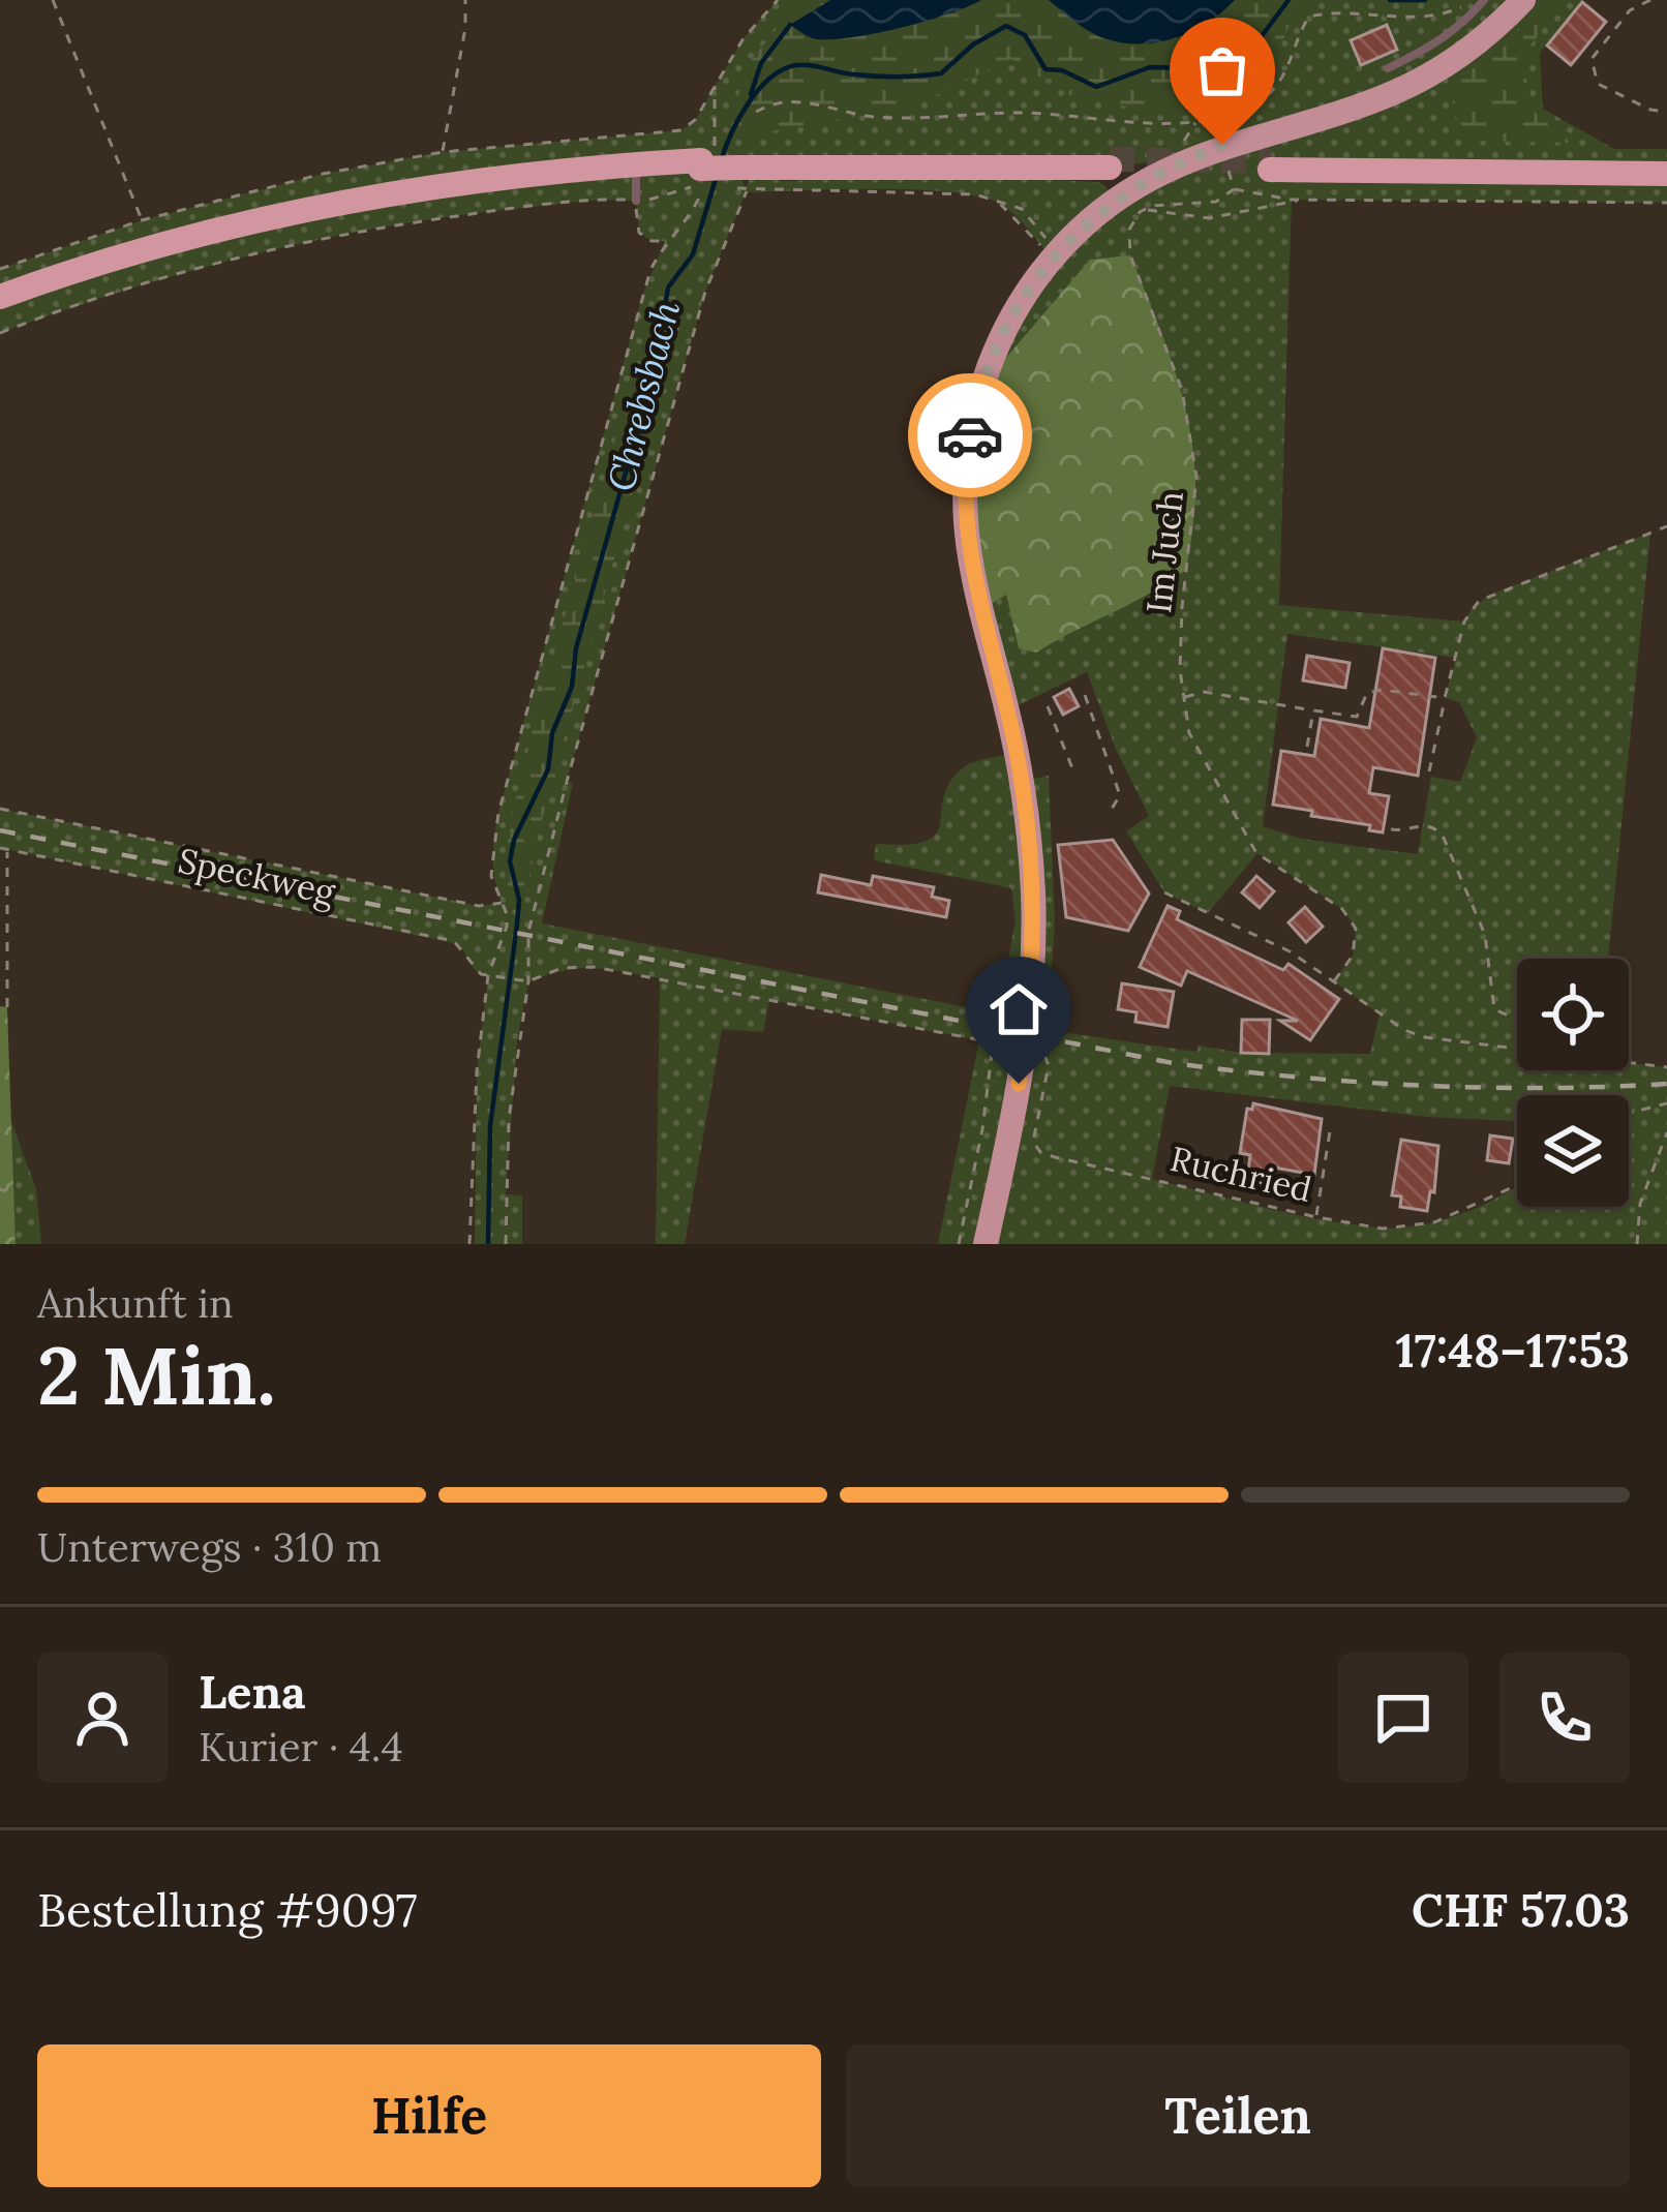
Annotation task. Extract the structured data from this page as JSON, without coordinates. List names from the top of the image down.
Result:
{
  "streets": {
    "path": ["Im Juch", "Speckweg", "Ruchried"]
  },
  "water": ["Chrebsbach"],
  "page": {
    "heading": ["2 Min.", "Ankunft in", "17:48–17:53"],
    "panel": [
      "Lena",
      "Kurier · 4.4",
      "Bestellung #9097",
      "CHF 57.03"
    ],
    "bar": "Unterwegs · 310 m",
    "buttons": ["Hilfe", "Teilen"]
  }
}
